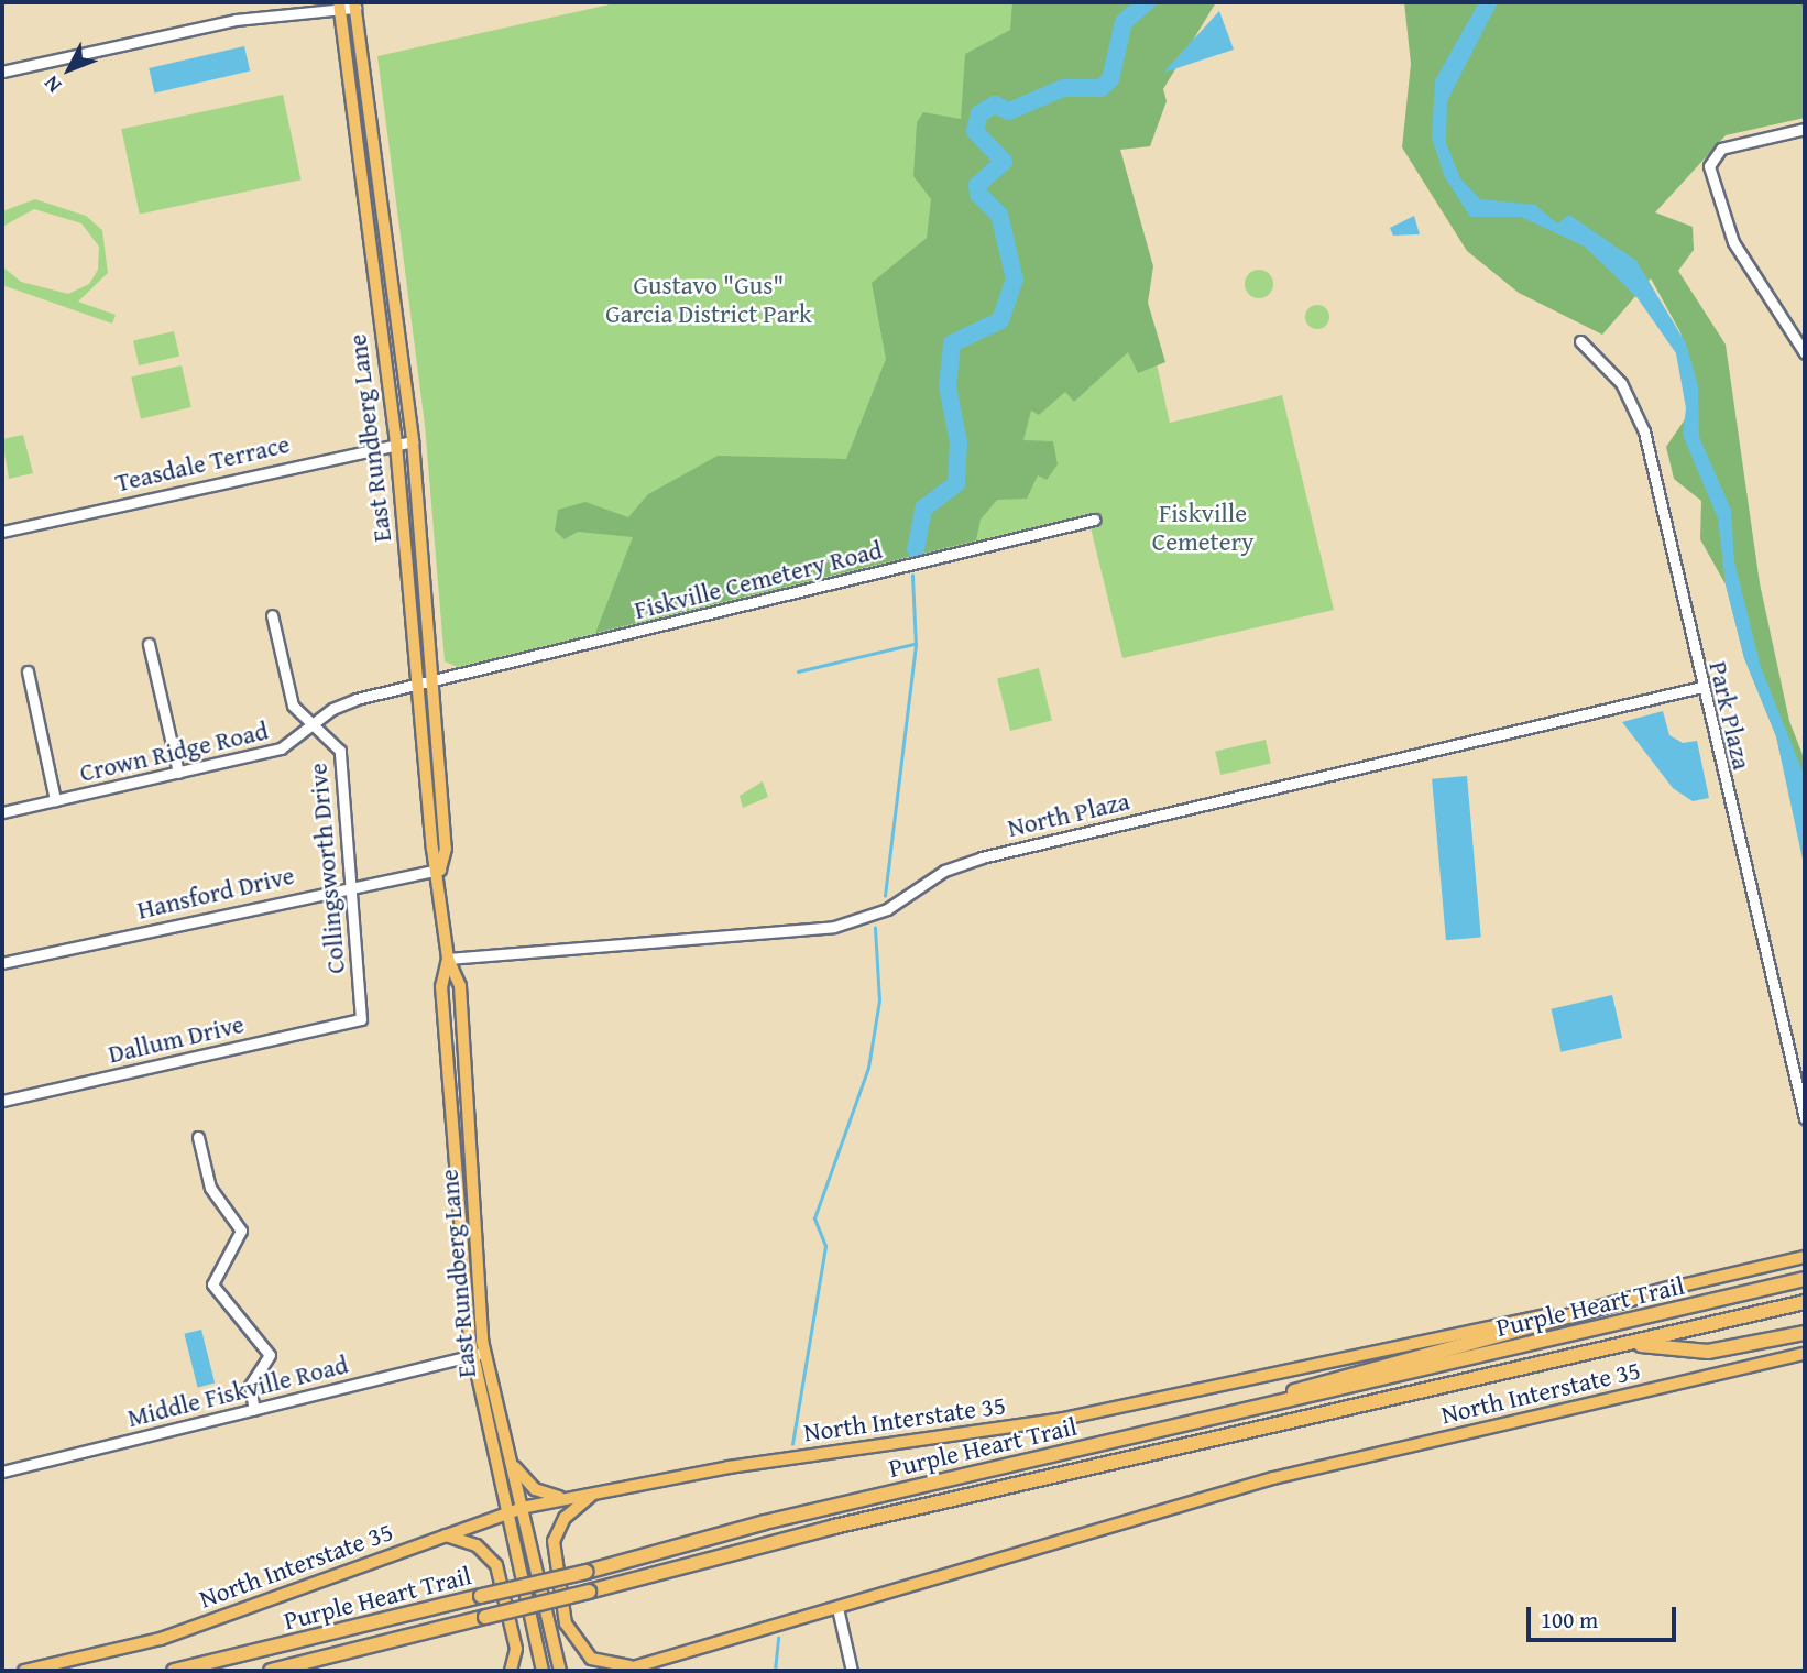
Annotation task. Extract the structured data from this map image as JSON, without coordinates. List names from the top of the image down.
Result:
{
  "streets": {
    "highway": ["Purple Heart Trail"],
    "main road": ["East Rundberg Lane", "North Interstate 35"],
    "street": [
      "Teasdale Terrace",
      "Fiskville Cemetery Road",
      "Park Plaza",
      "Crown Ridge Road",
      "North Plaza",
      "Collingsworth Drive",
      "Hansford Drive",
      "Dallum Drive",
      "Middle Fiskville Road"
    ]
  },
  "crossings": [
    ["East Rundberg Lane", "Teasdale Terrace"],
    ["East Rundberg Lane", "Fiskville Cemetery Road"],
    ["East Rundberg Lane", "Crown Ridge Road"],
    ["East Rundberg Lane", "North Plaza"],
    ["East Rundberg Lane", "Hansford Drive"],
    ["East Rundberg Lane", "Middle Fiskville Road"],
    ["East Rundberg Lane", "North Interstate 35"],
    ["Fiskville Cemetery Road", "Crown Ridge Road"],
    ["Park Plaza", "North Plaza"],
    ["Crown Ridge Road", "Collingsworth Drive"],
    ["Collingsworth Drive", "Hansford Drive"],
    ["Collingsworth Drive", "Dallum Drive"]
  ],
  "parks": ["Gustavo \"Gus\" Garcia District Park", "Fiskville Cemetery"],
  "scale_bar": "100 m",
  "north": "bottom left"
}
